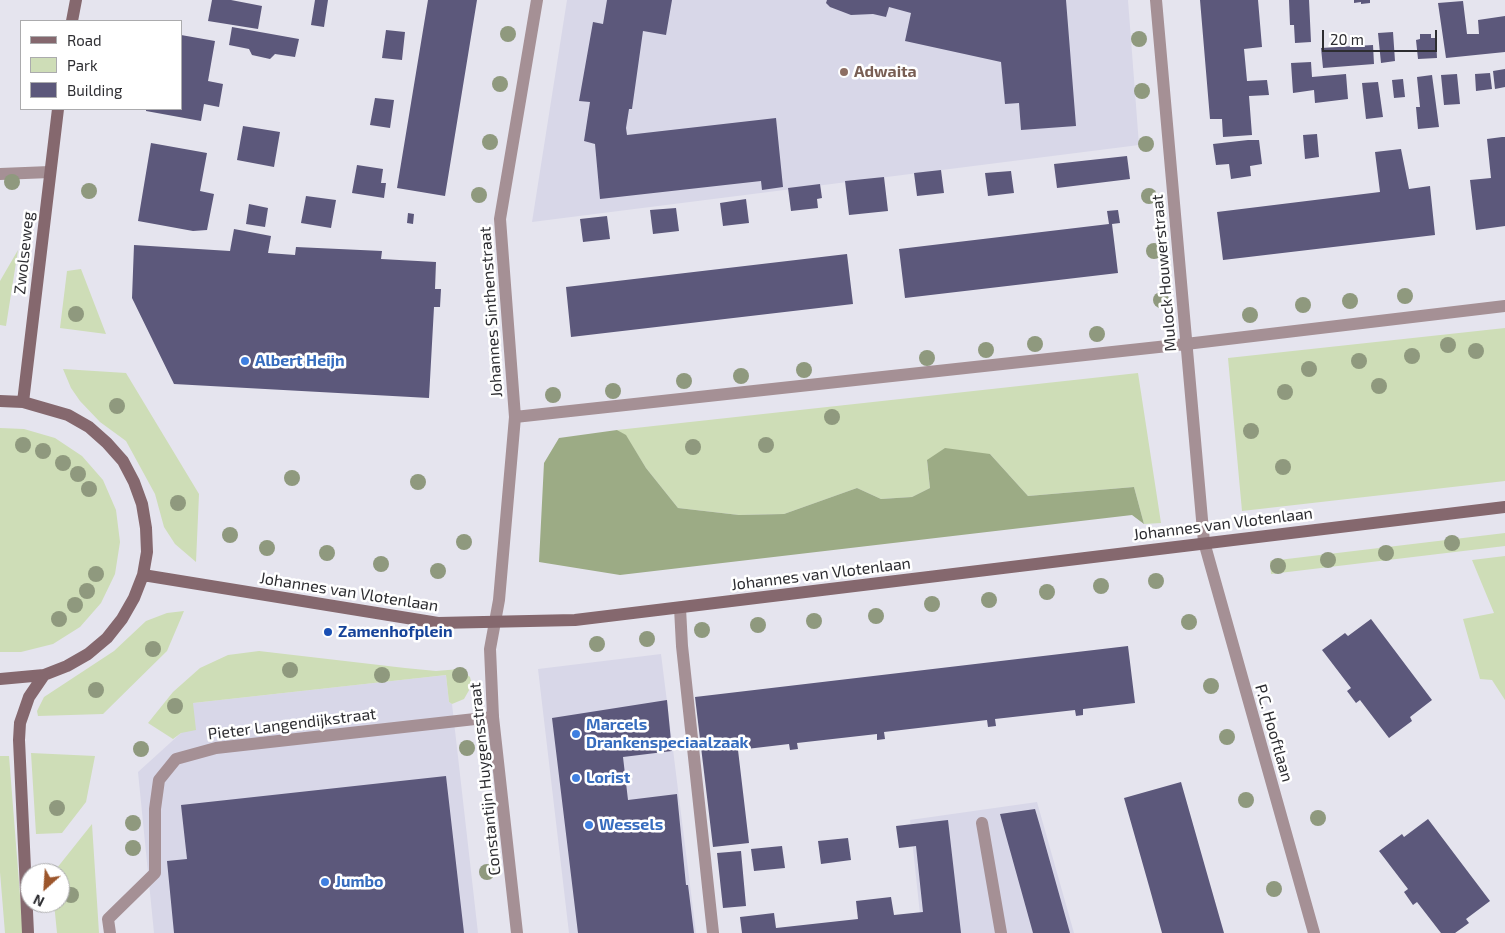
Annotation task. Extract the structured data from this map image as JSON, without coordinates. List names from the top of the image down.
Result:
{
  "streets": {
    "street": [
      "Zwolseweg",
      "Mulock Houwerstraat",
      "Johannes Sinthenstraat",
      "Johannes van Vlotenlaan",
      "Pieter Langendijkstraat",
      "P.C. Hooftlaan",
      "Constantijn Huygensstraat"
    ]
  },
  "crossings": [
    ["Mulock Houwerstraat", "Johannes van Vlotenlaan"],
    ["Mulock Houwerstraat", "P.C. Hooftlaan"],
    ["Johannes Sinthenstraat", "Johannes van Vlotenlaan"],
    ["Johannes Sinthenstraat", "Constantijn Huygensstraat"],
    ["Johannes van Vlotenlaan", "P.C. Hooftlaan"],
    ["Johannes van Vlotenlaan", "Constantijn Huygensstraat"],
    ["Pieter Langendijkstraat", "Constantijn Huygensstraat"]
  ],
  "places": [
    "Adwaita",
    "Albert Heijn",
    "Zamenhofplein",
    "Marcels Drankenspeciaalzaak",
    "Lorist",
    "Wessels",
    "Jumbo"
  ],
  "legend": ["Road", "Park", "Building"],
  "scale_bar": "20 m",
  "north": "bottom left"
}
